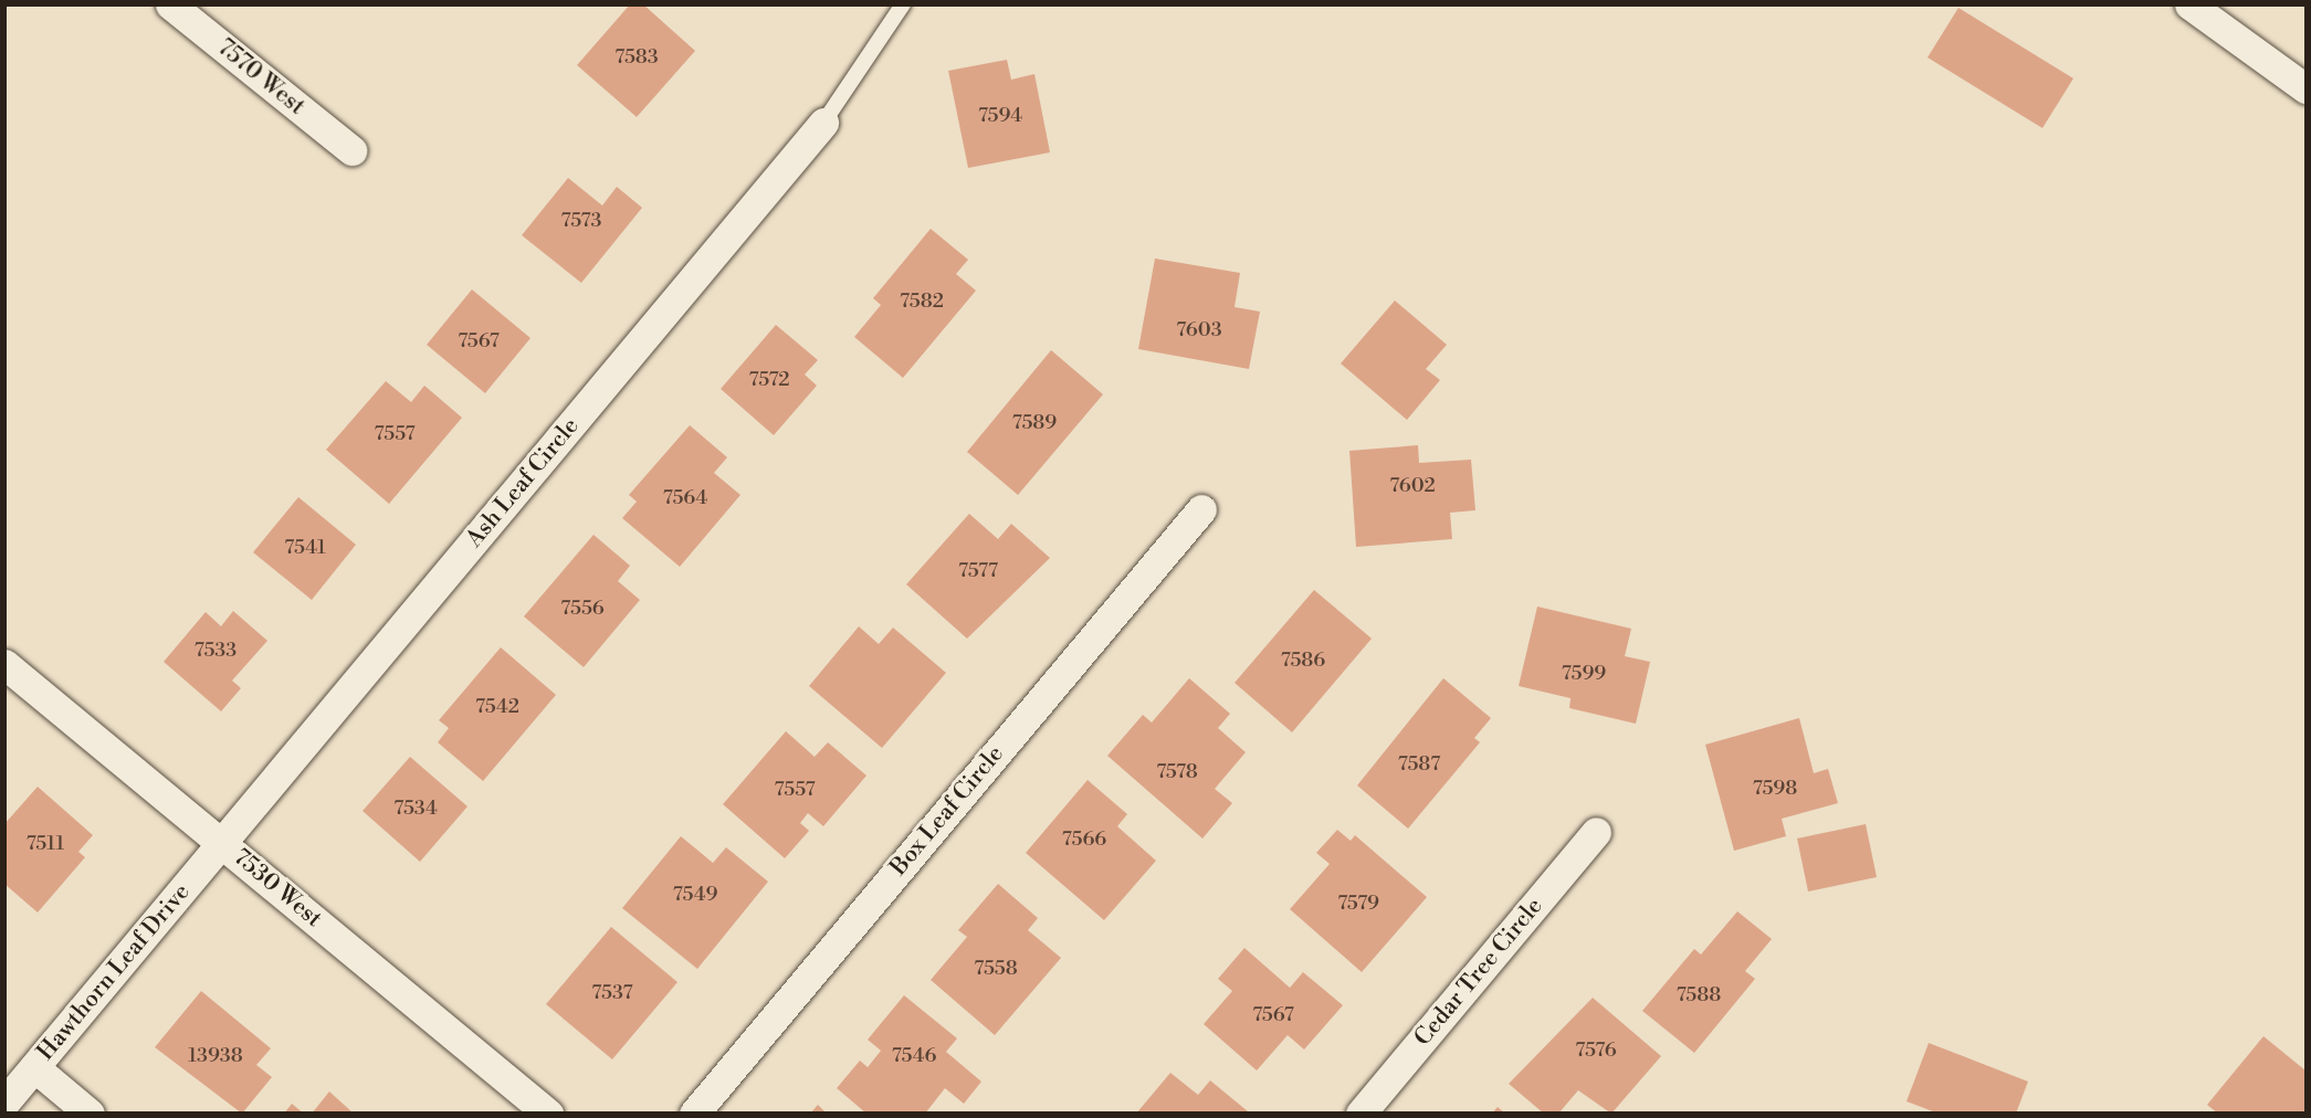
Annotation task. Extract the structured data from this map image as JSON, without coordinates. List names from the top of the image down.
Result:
{
  "streets": {
    "street": [
      "7570 West",
      "Ash Leaf Circle",
      "Box Leaf Circle",
      "7530 West",
      "Hawthorn Leaf Drive",
      "Cedar Tree Circle"
    ]
  },
  "crossings": [
    ["Ash Leaf Circle", "7530 West"],
    ["Ash Leaf Circle", "Hawthorn Leaf Drive"],
    ["7530 West", "Hawthorn Leaf Drive"]
  ],
  "house_numbers": [
    "7583",
    "7594",
    "7573",
    "7582",
    "7603",
    "7567",
    "7572",
    "7589",
    "7557",
    "7602",
    "7564",
    "7541",
    "7577",
    "7556",
    "7533",
    "7586",
    "7599",
    "7542",
    "7587",
    "7578",
    "7598",
    "7557",
    "7534",
    "7566",
    "7511",
    "7549",
    "7579",
    "7558",
    "7537",
    "7588",
    "7567",
    "7576",
    "13938",
    "7546"
  ]
}
